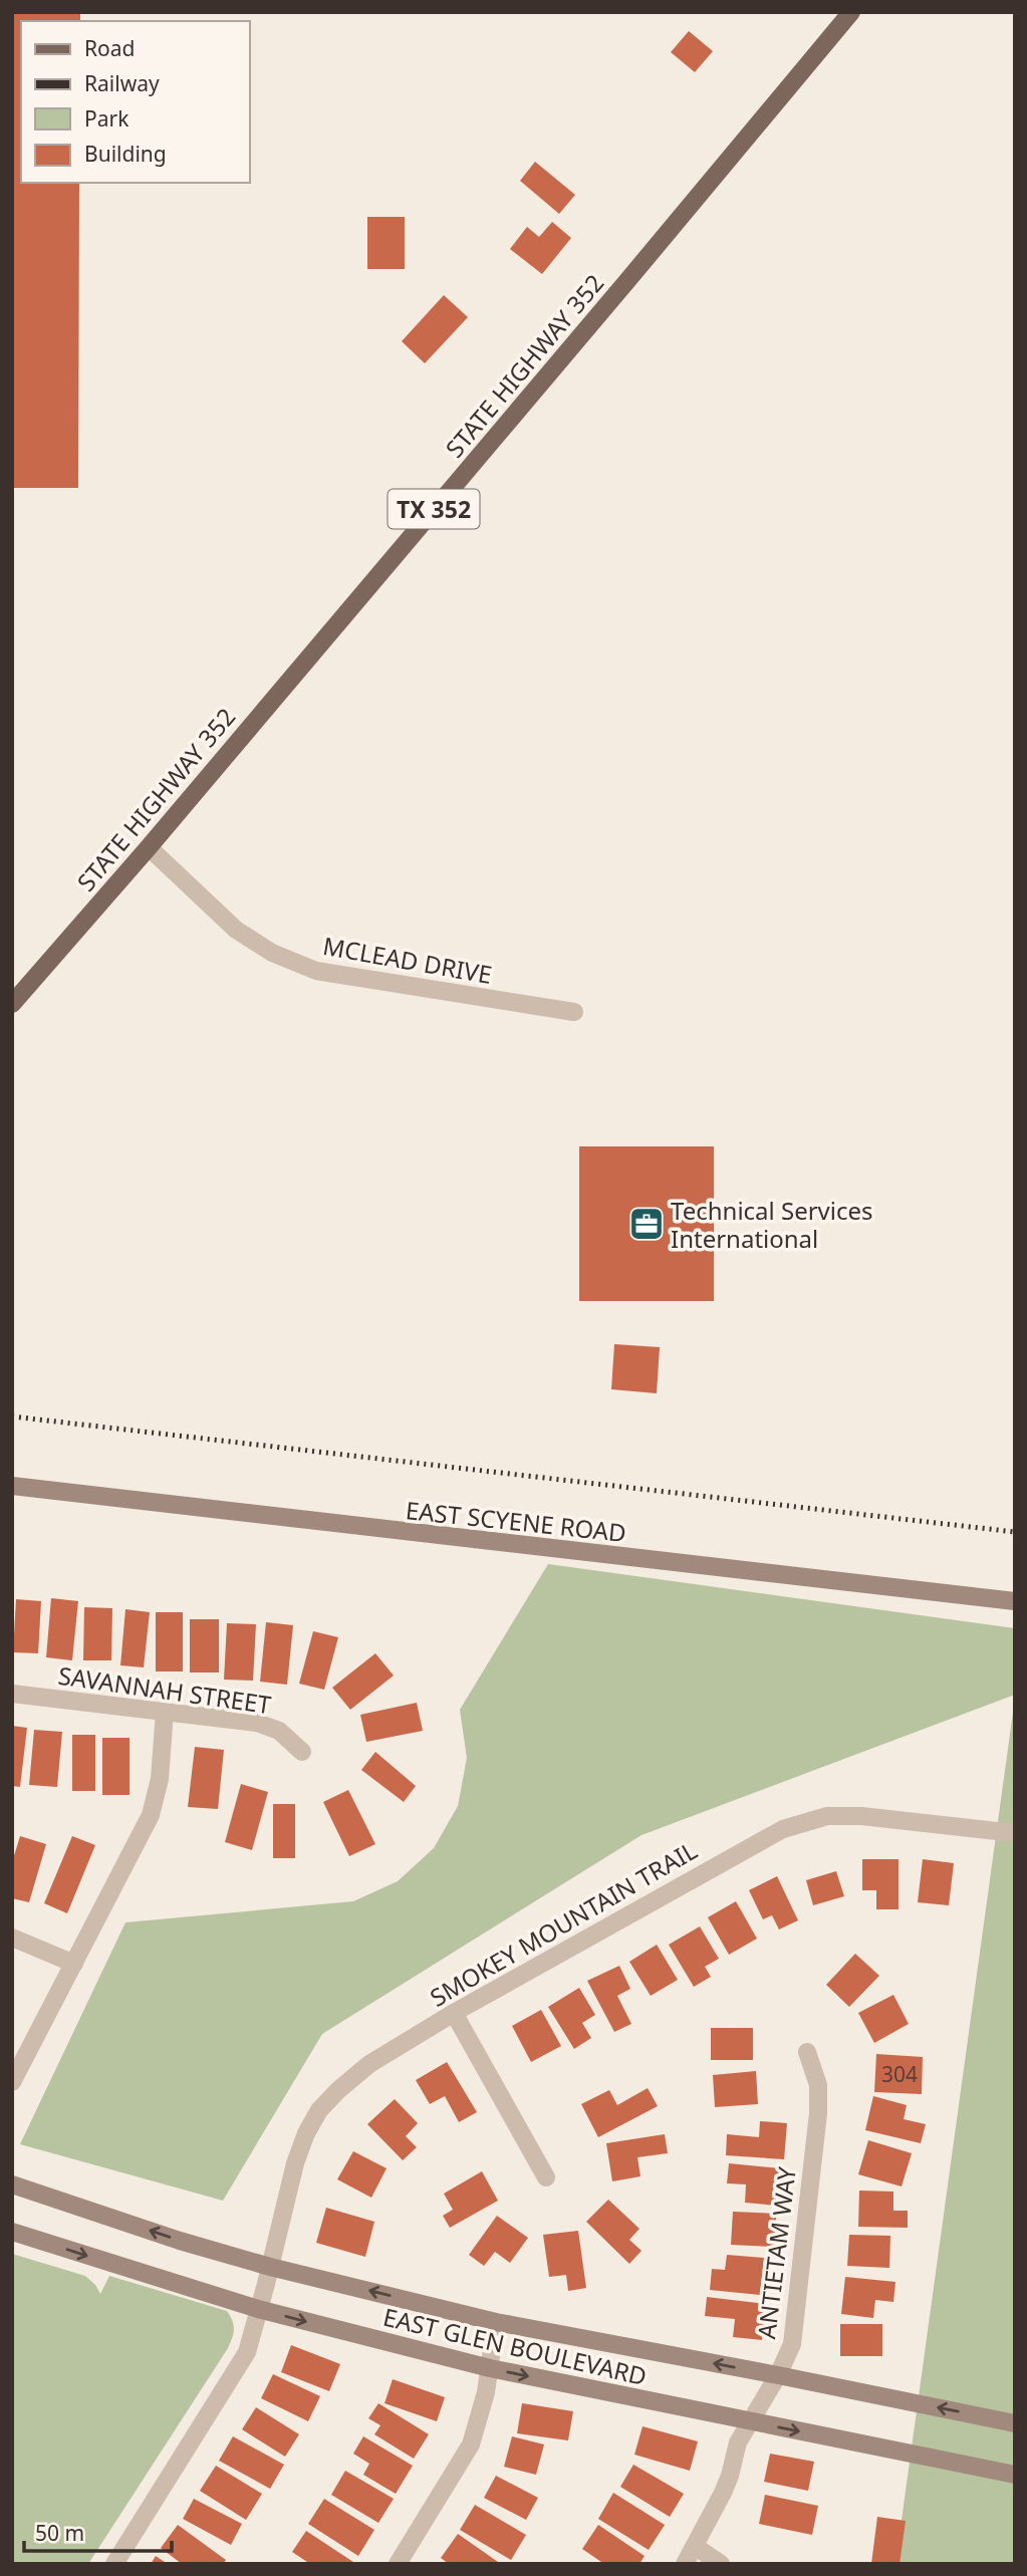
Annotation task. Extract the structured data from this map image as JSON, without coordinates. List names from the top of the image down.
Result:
{
  "streets": {
    "main road": [
      "STATE HIGHWAY 352",
      "TX 352",
      "EAST SCYENE ROAD",
      "EAST GLEN BOULEVARD"
    ],
    "street": [
      "MCLEAD DRIVE",
      "SAVANNAH STREET",
      "SMOKEY MOUNTAIN TRAIL",
      "ANTIETAM WAY"
    ]
  },
  "crossings": [
    ["STATE HIGHWAY 352", "MCLEAD DRIVE"],
    ["SMOKEY MOUNTAIN TRAIL", "EAST GLEN BOULEVARD"],
    ["ANTIETAM WAY", "EAST GLEN BOULEVARD"]
  ],
  "places": {
    "office": ["Technical Services International"]
  },
  "house_numbers": ["304"],
  "legend": [
    "Road",
    "Railway",
    "Park",
    "Building"
  ],
  "scale_bar": "50 m"
}
